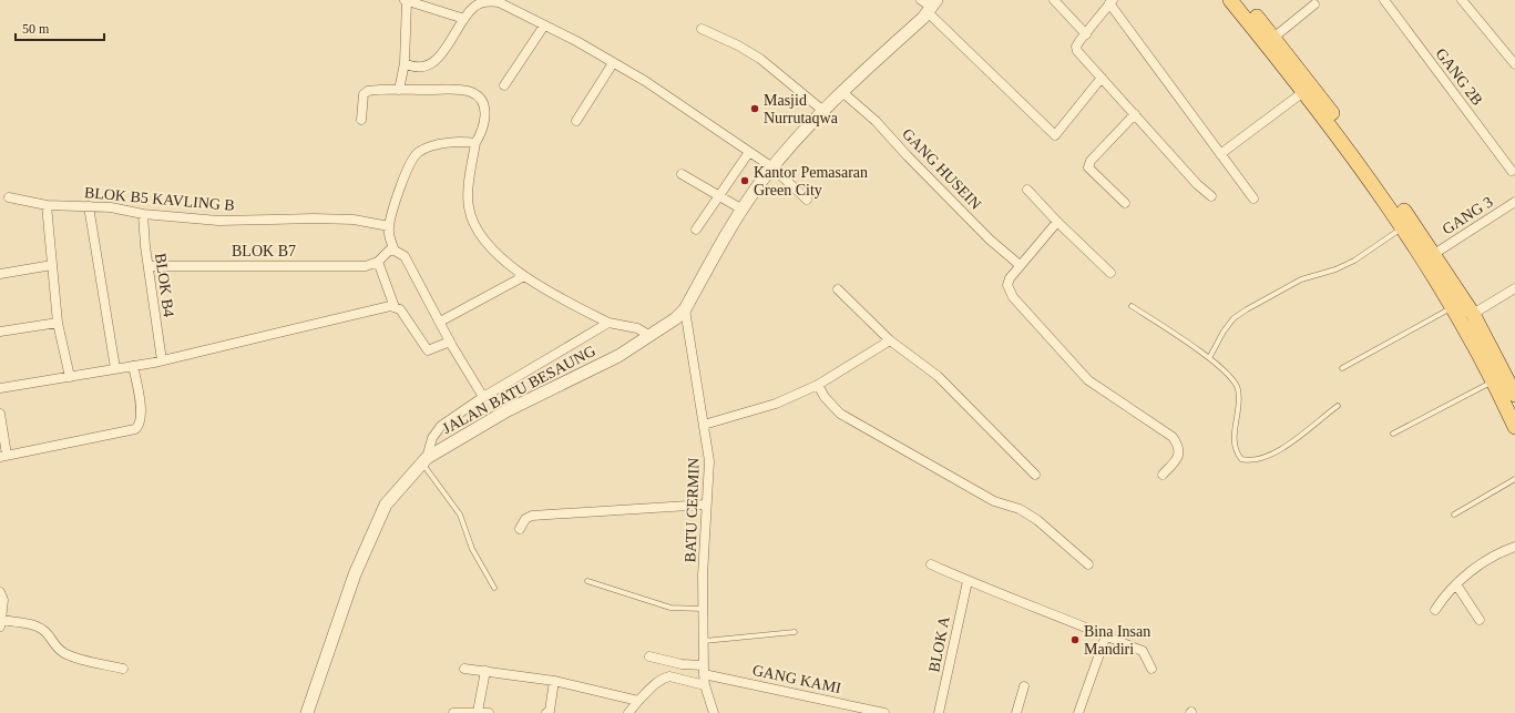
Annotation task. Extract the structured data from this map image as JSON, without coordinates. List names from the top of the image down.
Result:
{
  "streets": {
    "street": [
      "GANG 2B",
      "GANG HUSEIN",
      "BLOK B5 KAVLING B",
      "GANG 3",
      "BLOK B7",
      "BLOK B4",
      "JALAN BATU BESAUNG",
      "BATU CERMIN",
      "BLOK A",
      "GANG KAMI"
    ]
  },
  "crossings": [
    ["GANG HUSEIN", "JALAN BATU BESAUNG"],
    ["BLOK B5 KAVLING B", "BLOK B4"],
    ["BLOK B7", "BLOK B4"],
    ["JALAN BATU BESAUNG", "BATU CERMIN"],
    ["BATU CERMIN", "GANG KAMI"]
  ],
  "places": ["Masjid Nurrutaqwa", "Kantor Pemasaran Green City", "Bina Insan Mandiri"],
  "scale_bar": "50 m"
}
